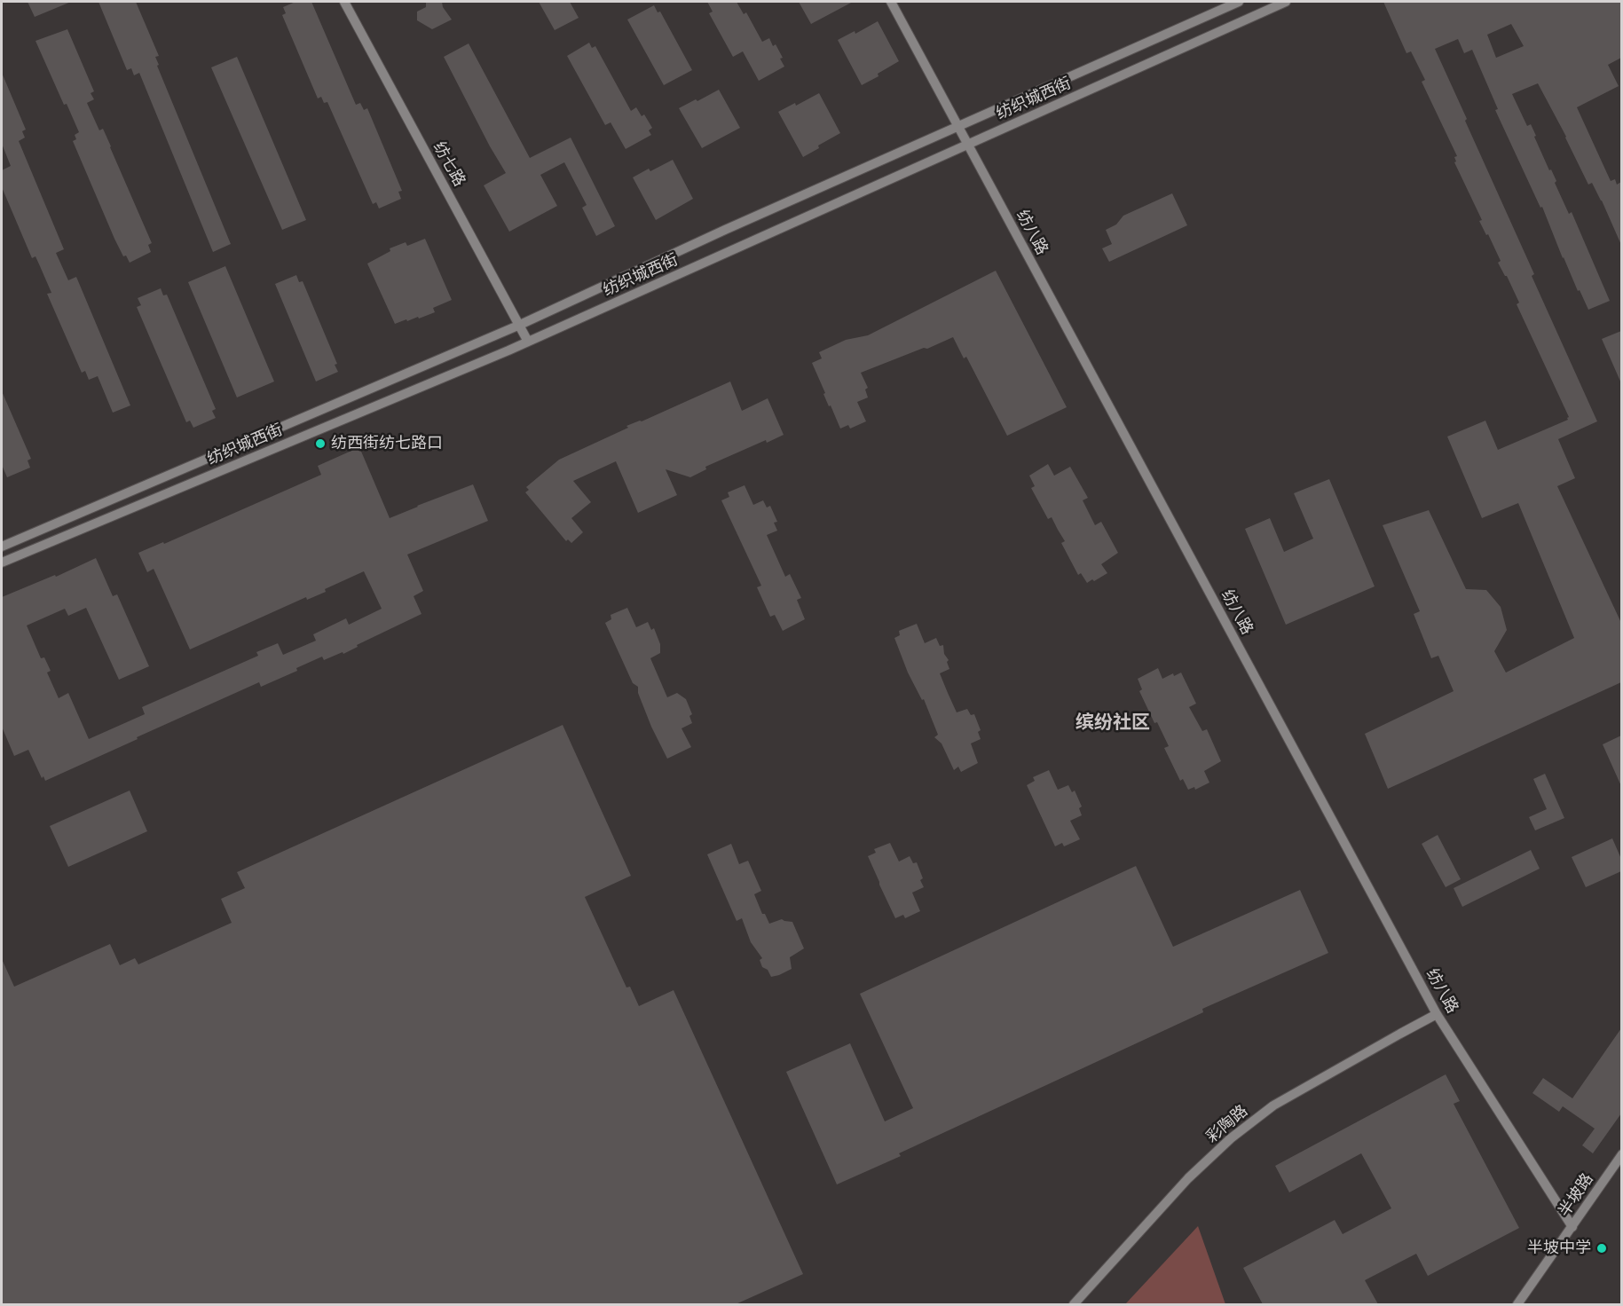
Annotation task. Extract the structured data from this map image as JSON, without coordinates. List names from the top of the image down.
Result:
{
  "streets": {
    "street": [
      "纺织城西街",
      "纺七路",
      "纺八路",
      "彩陶路",
      "半坡路"
    ]
  },
  "crossings": [
    ["纺织城西街", "纺七路"],
    ["纺织城西街", "纺八路"],
    ["纺八路", "彩陶路"],
    ["纺八路", "半坡路"]
  ],
  "districts": ["缤纷社区"],
  "places": ["纺西街纺七路口", "半坡中学"]
}
